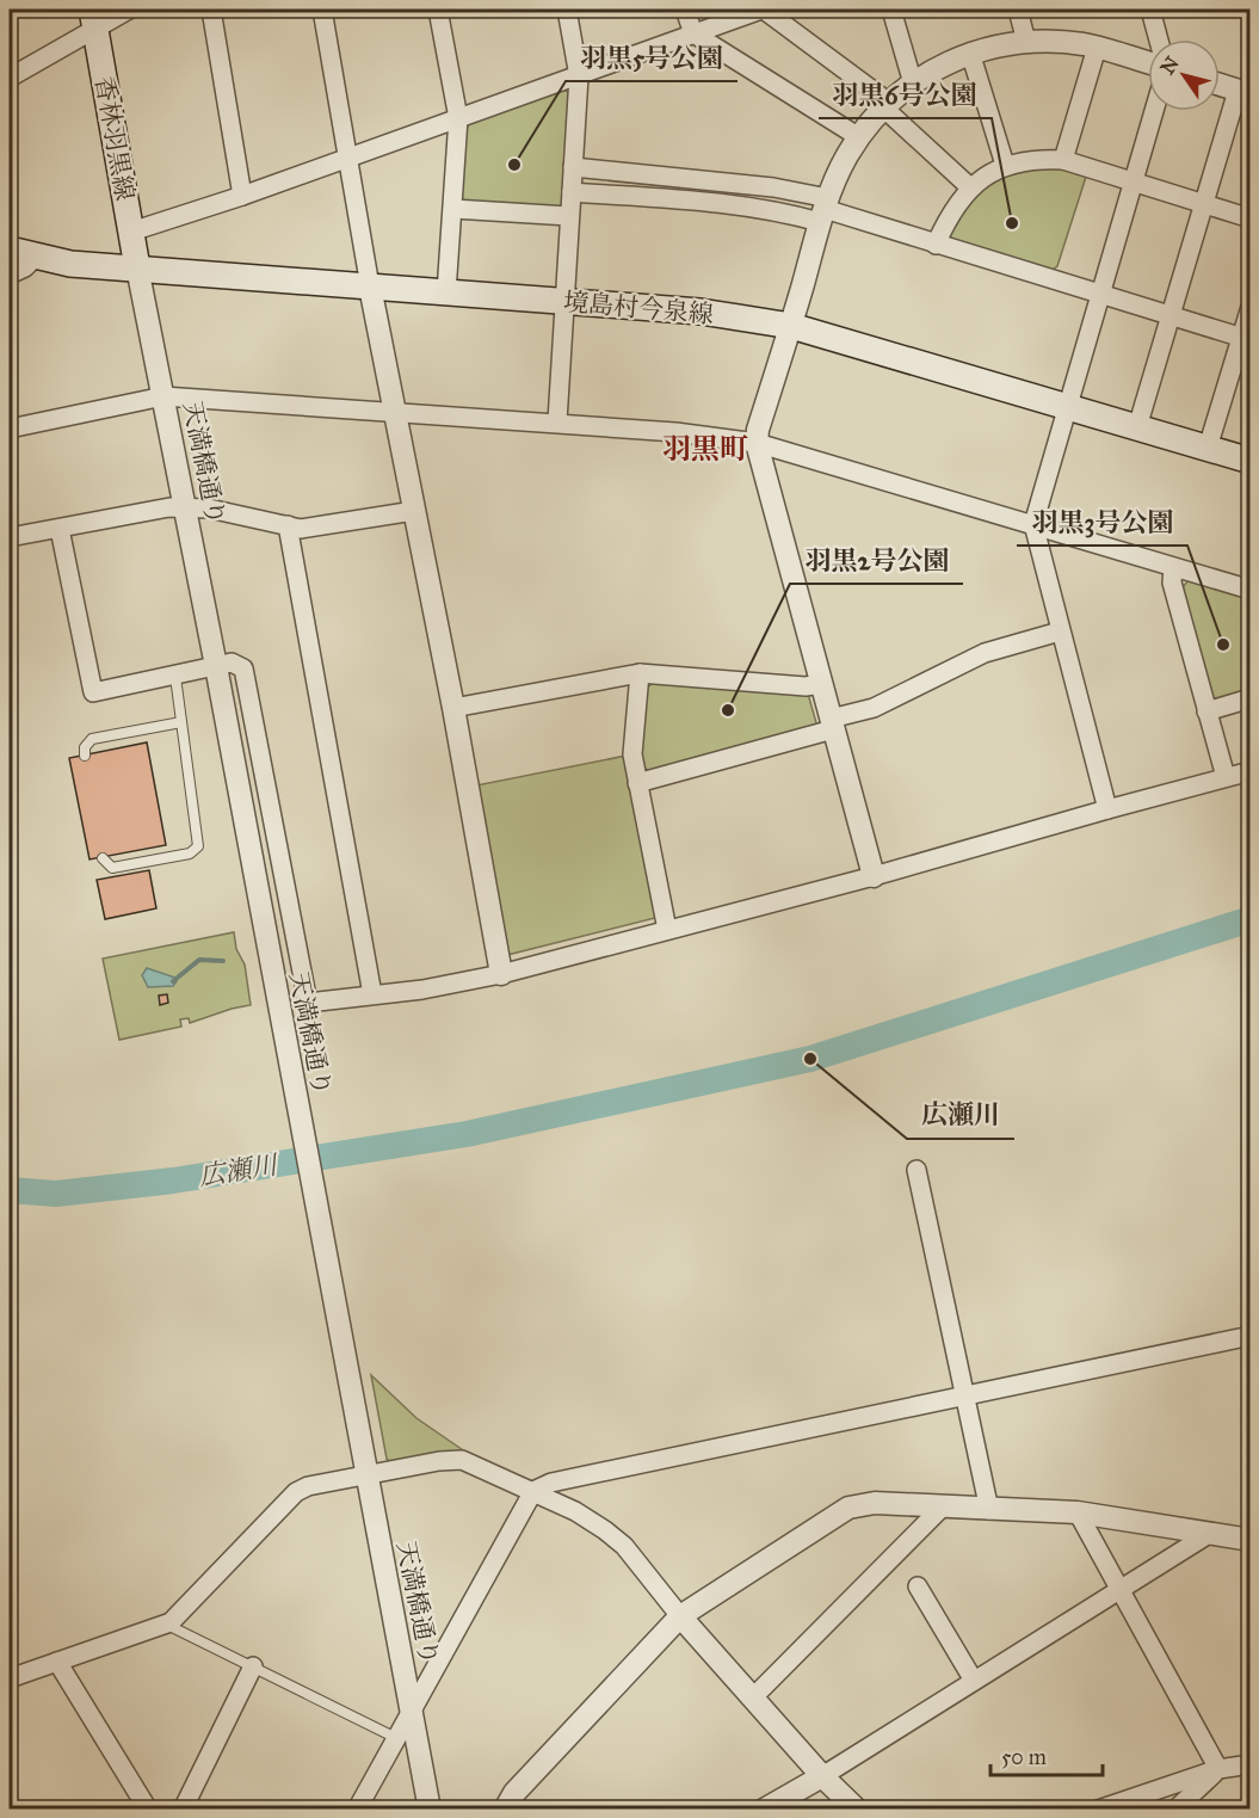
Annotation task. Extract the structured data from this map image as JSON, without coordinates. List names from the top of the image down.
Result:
{
  "streets": {
    "main road": ["香林羽黒線", "境島村今泉線"],
    "street": ["天満橋通り"]
  },
  "crossings": [
    ["香林羽黒線", "境島村今泉線"],
    ["香林羽黒線", "天満橋通り"],
    ["境島村今泉線", "天満橋通り"]
  ],
  "districts": ["羽黒町"],
  "water": ["広瀬川"],
  "places": [
    "羽黒5号公園",
    "羽黒6号公園",
    "羽黒3号公園",
    "羽黒2号公園",
    "広瀬川"
  ],
  "scale_bar": "50 m",
  "north": "top left"
}
